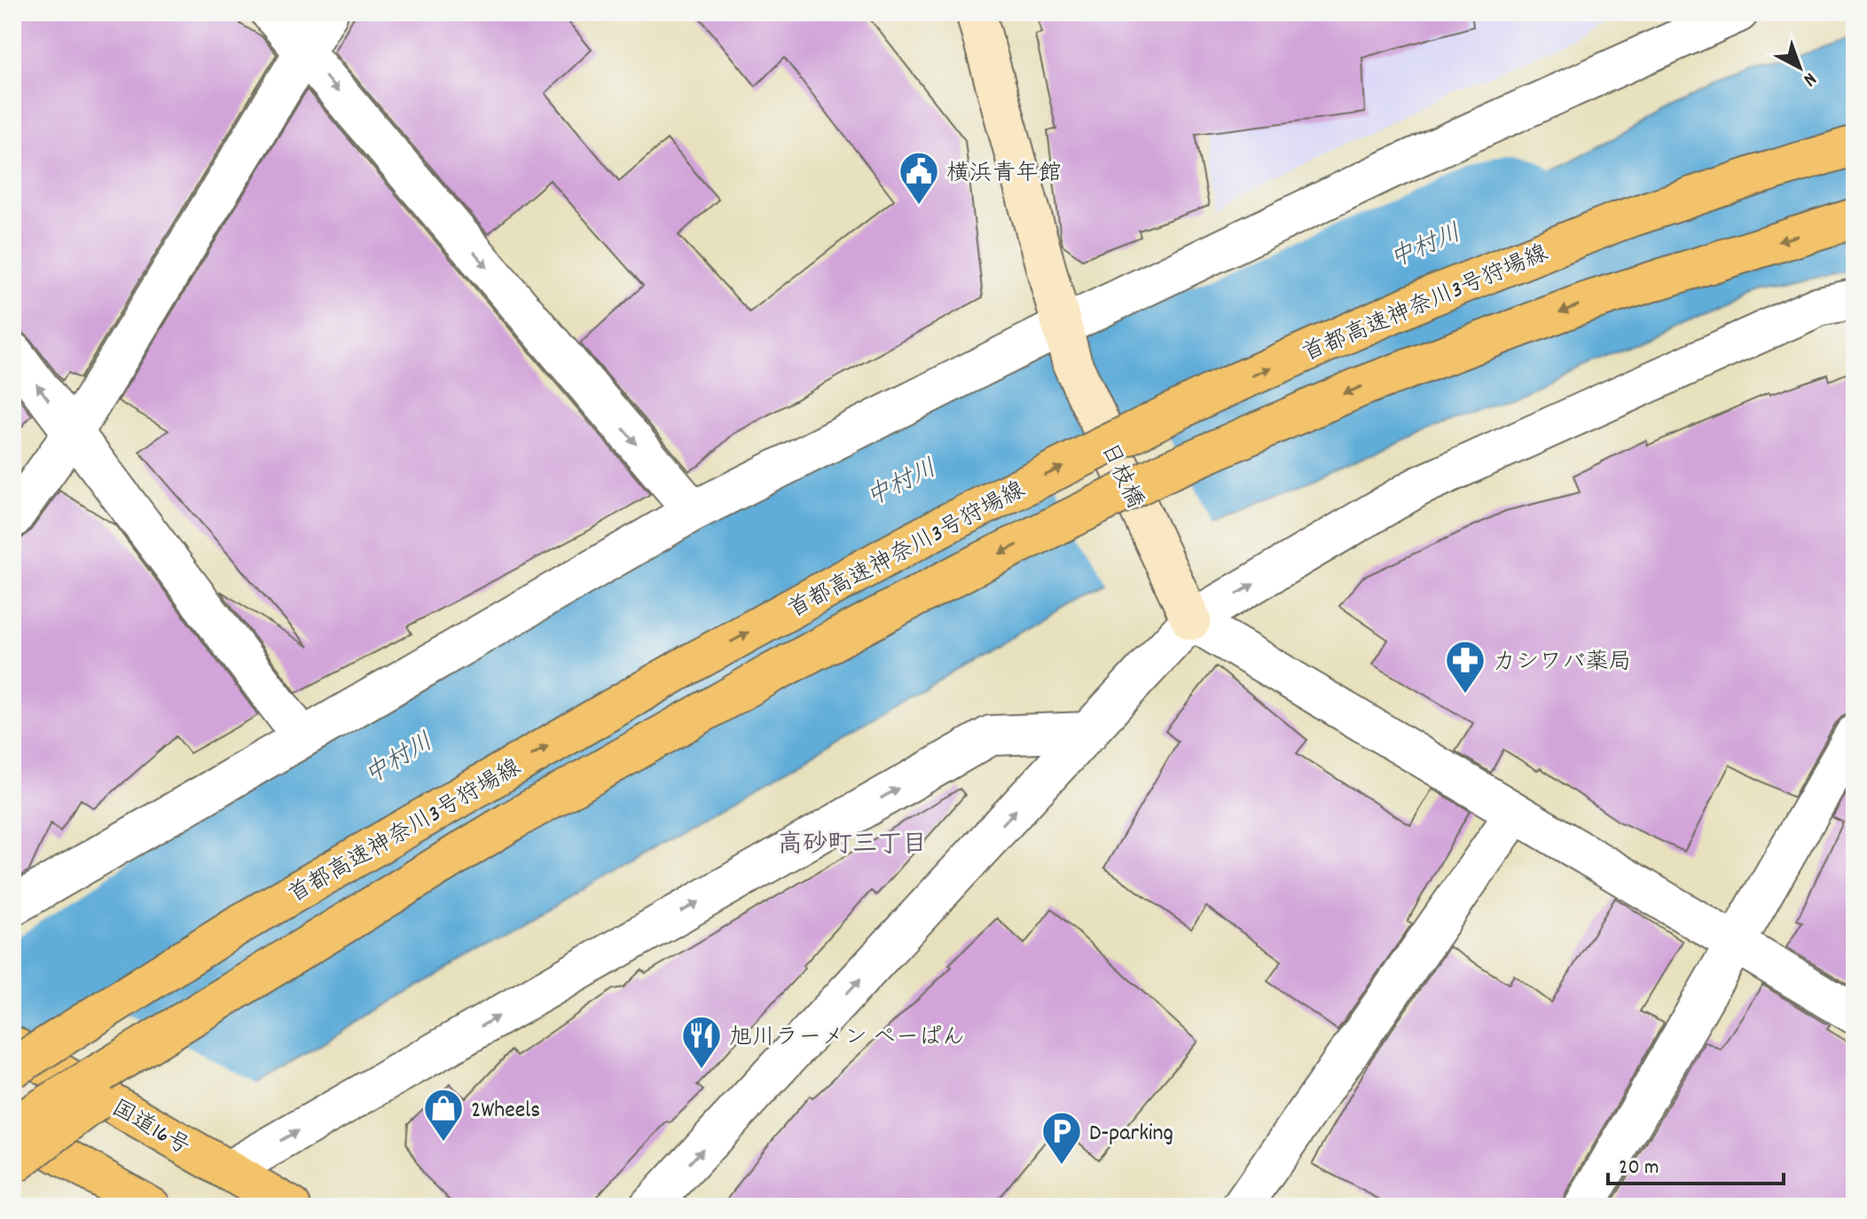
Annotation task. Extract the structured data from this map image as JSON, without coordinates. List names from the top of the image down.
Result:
{
  "streets": {
    "highway": ["首都高速神奈川3号狩場線", "国道16号"],
    "street": ["日枝橋"]
  },
  "districts": ["高砂町三丁目"],
  "water": ["中村川"],
  "places": {
    "public building": ["横浜青年館"],
    "pharmacy": ["カシワバ薬局"],
    "restaurant": ["旭川ラーメン ぺーぱん"],
    "shop": ["2Wheels"],
    "parking": ["D-parking"]
  },
  "scale_bar": "20 m",
  "north": "bottom right"
}
